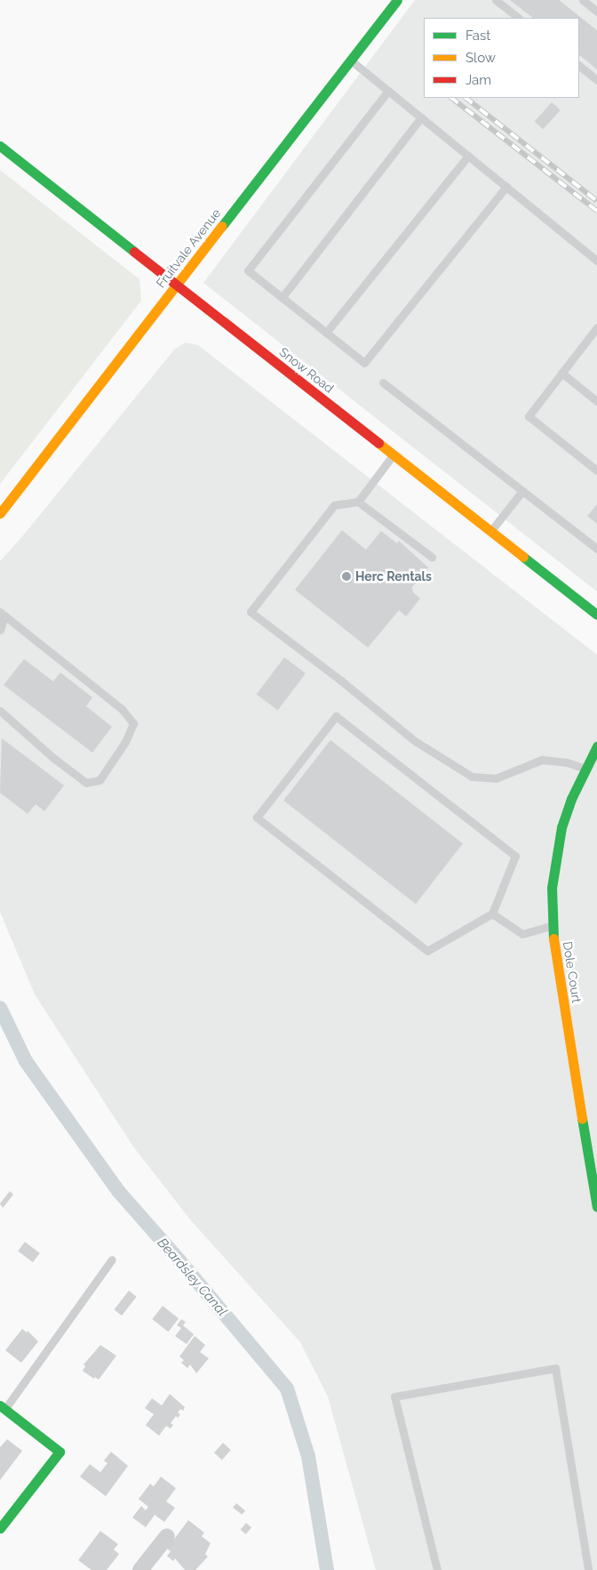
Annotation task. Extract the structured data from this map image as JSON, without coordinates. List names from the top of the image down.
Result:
{
  "streets": {
    "main road": ["Fruitvale Avenue", "Snow Road", "Dole Court"]
  },
  "crossings": [
    ["Fruitvale Avenue", "Snow Road"]
  ],
  "water": ["Beardsley Canal"],
  "places": ["Herc Rentals"],
  "legend": ["Fast", "Slow", "Jam"]
}
